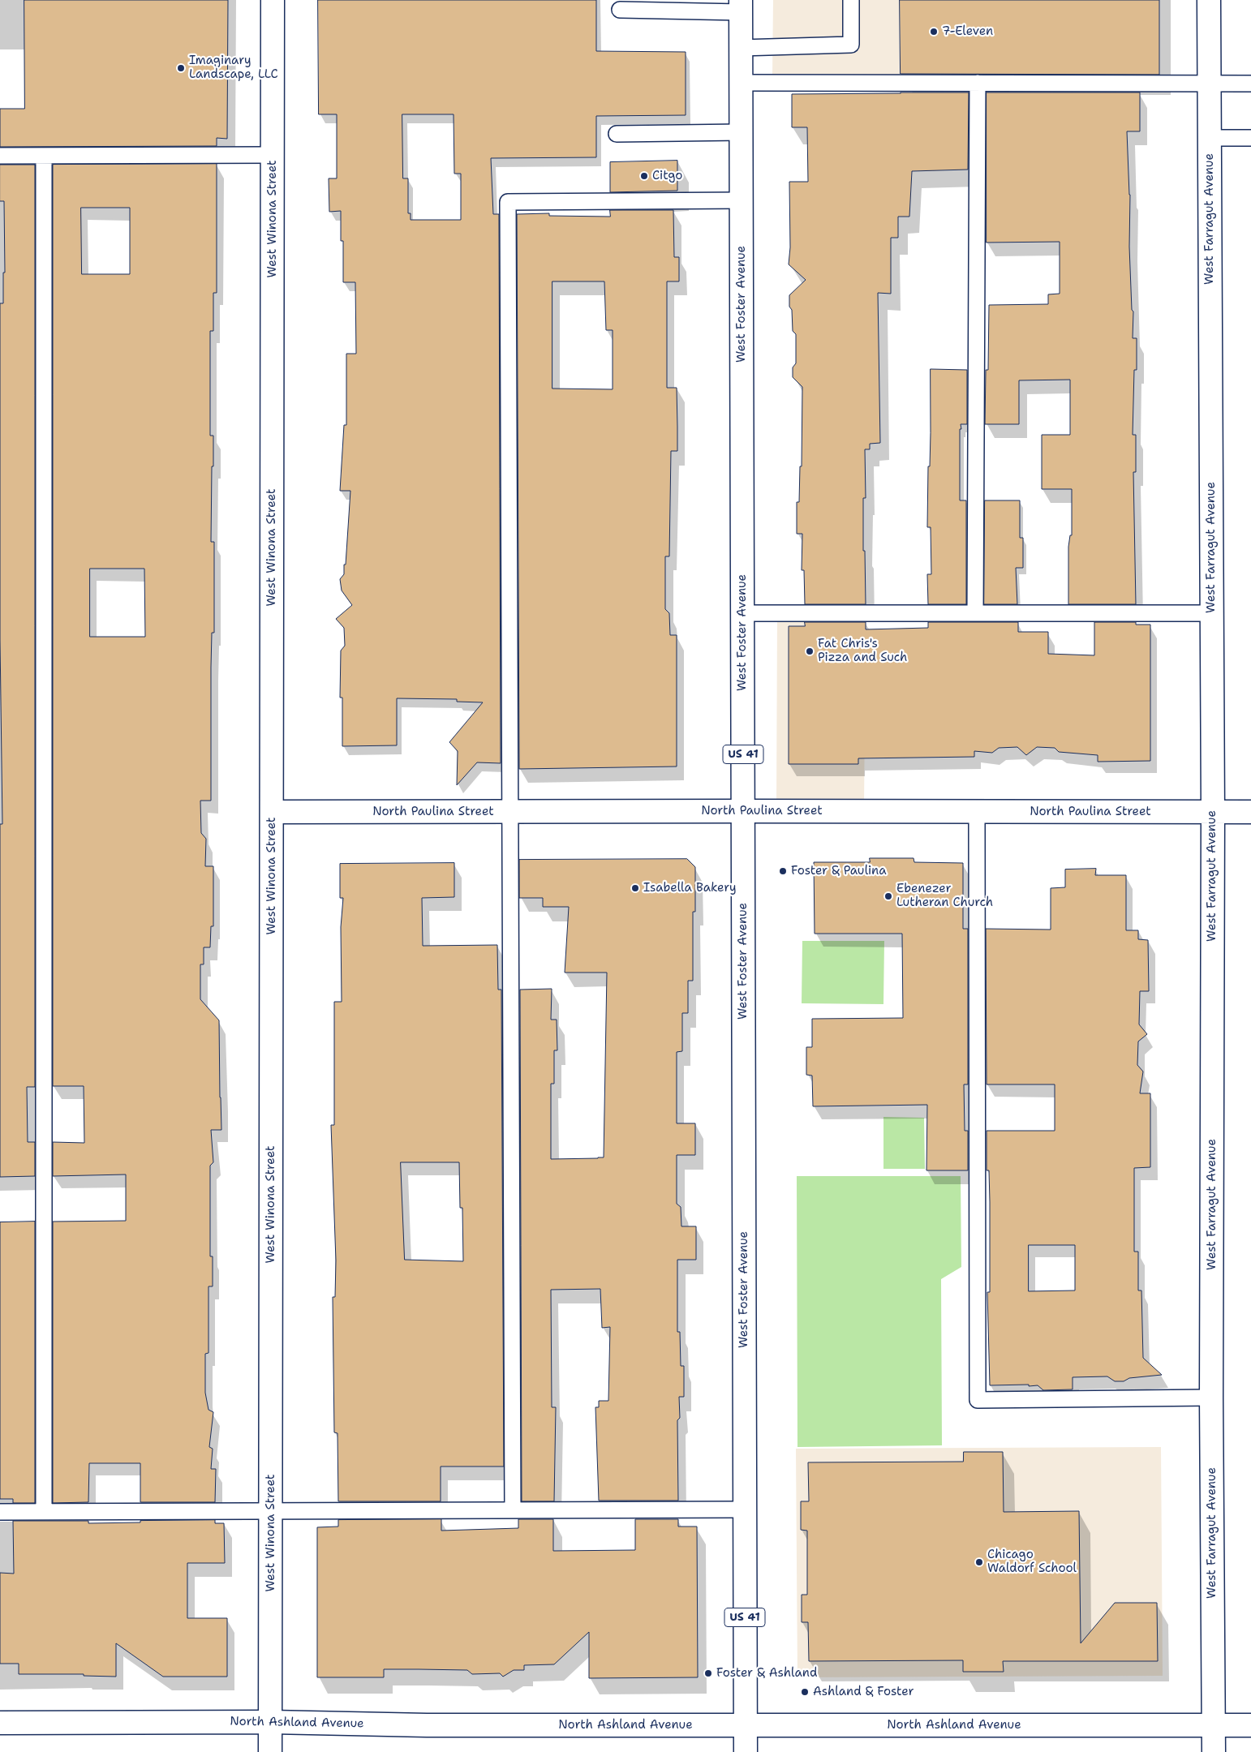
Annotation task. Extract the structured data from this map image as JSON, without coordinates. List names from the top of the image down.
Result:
{
  "streets": {
    "street": [
      "West Winona Street",
      "West Farragut Avenue",
      "West Foster Avenue",
      "US 41",
      "North Paulina Street",
      "North Ashland Avenue"
    ]
  },
  "crossings": [
    ["West Winona Street", "North Paulina Street"],
    ["West Winona Street", "North Ashland Avenue"],
    ["West Farragut Avenue", "North Paulina Street"],
    ["West Farragut Avenue", "North Ashland Avenue"],
    ["West Foster Avenue", "North Paulina Street"],
    ["West Foster Avenue", "North Ashland Avenue"]
  ],
  "places": [
    "7-Eleven",
    "Imaginary Landscape, LLC",
    "Citgo",
    "Fat Chris's Pizza and Such",
    "Foster & Paulina",
    "Isabella Bakery",
    "Ebenezer Lutheran Church",
    "Chicago Waldorf School",
    "Foster & Ashland",
    "Ashland & Foster"
  ]
}
